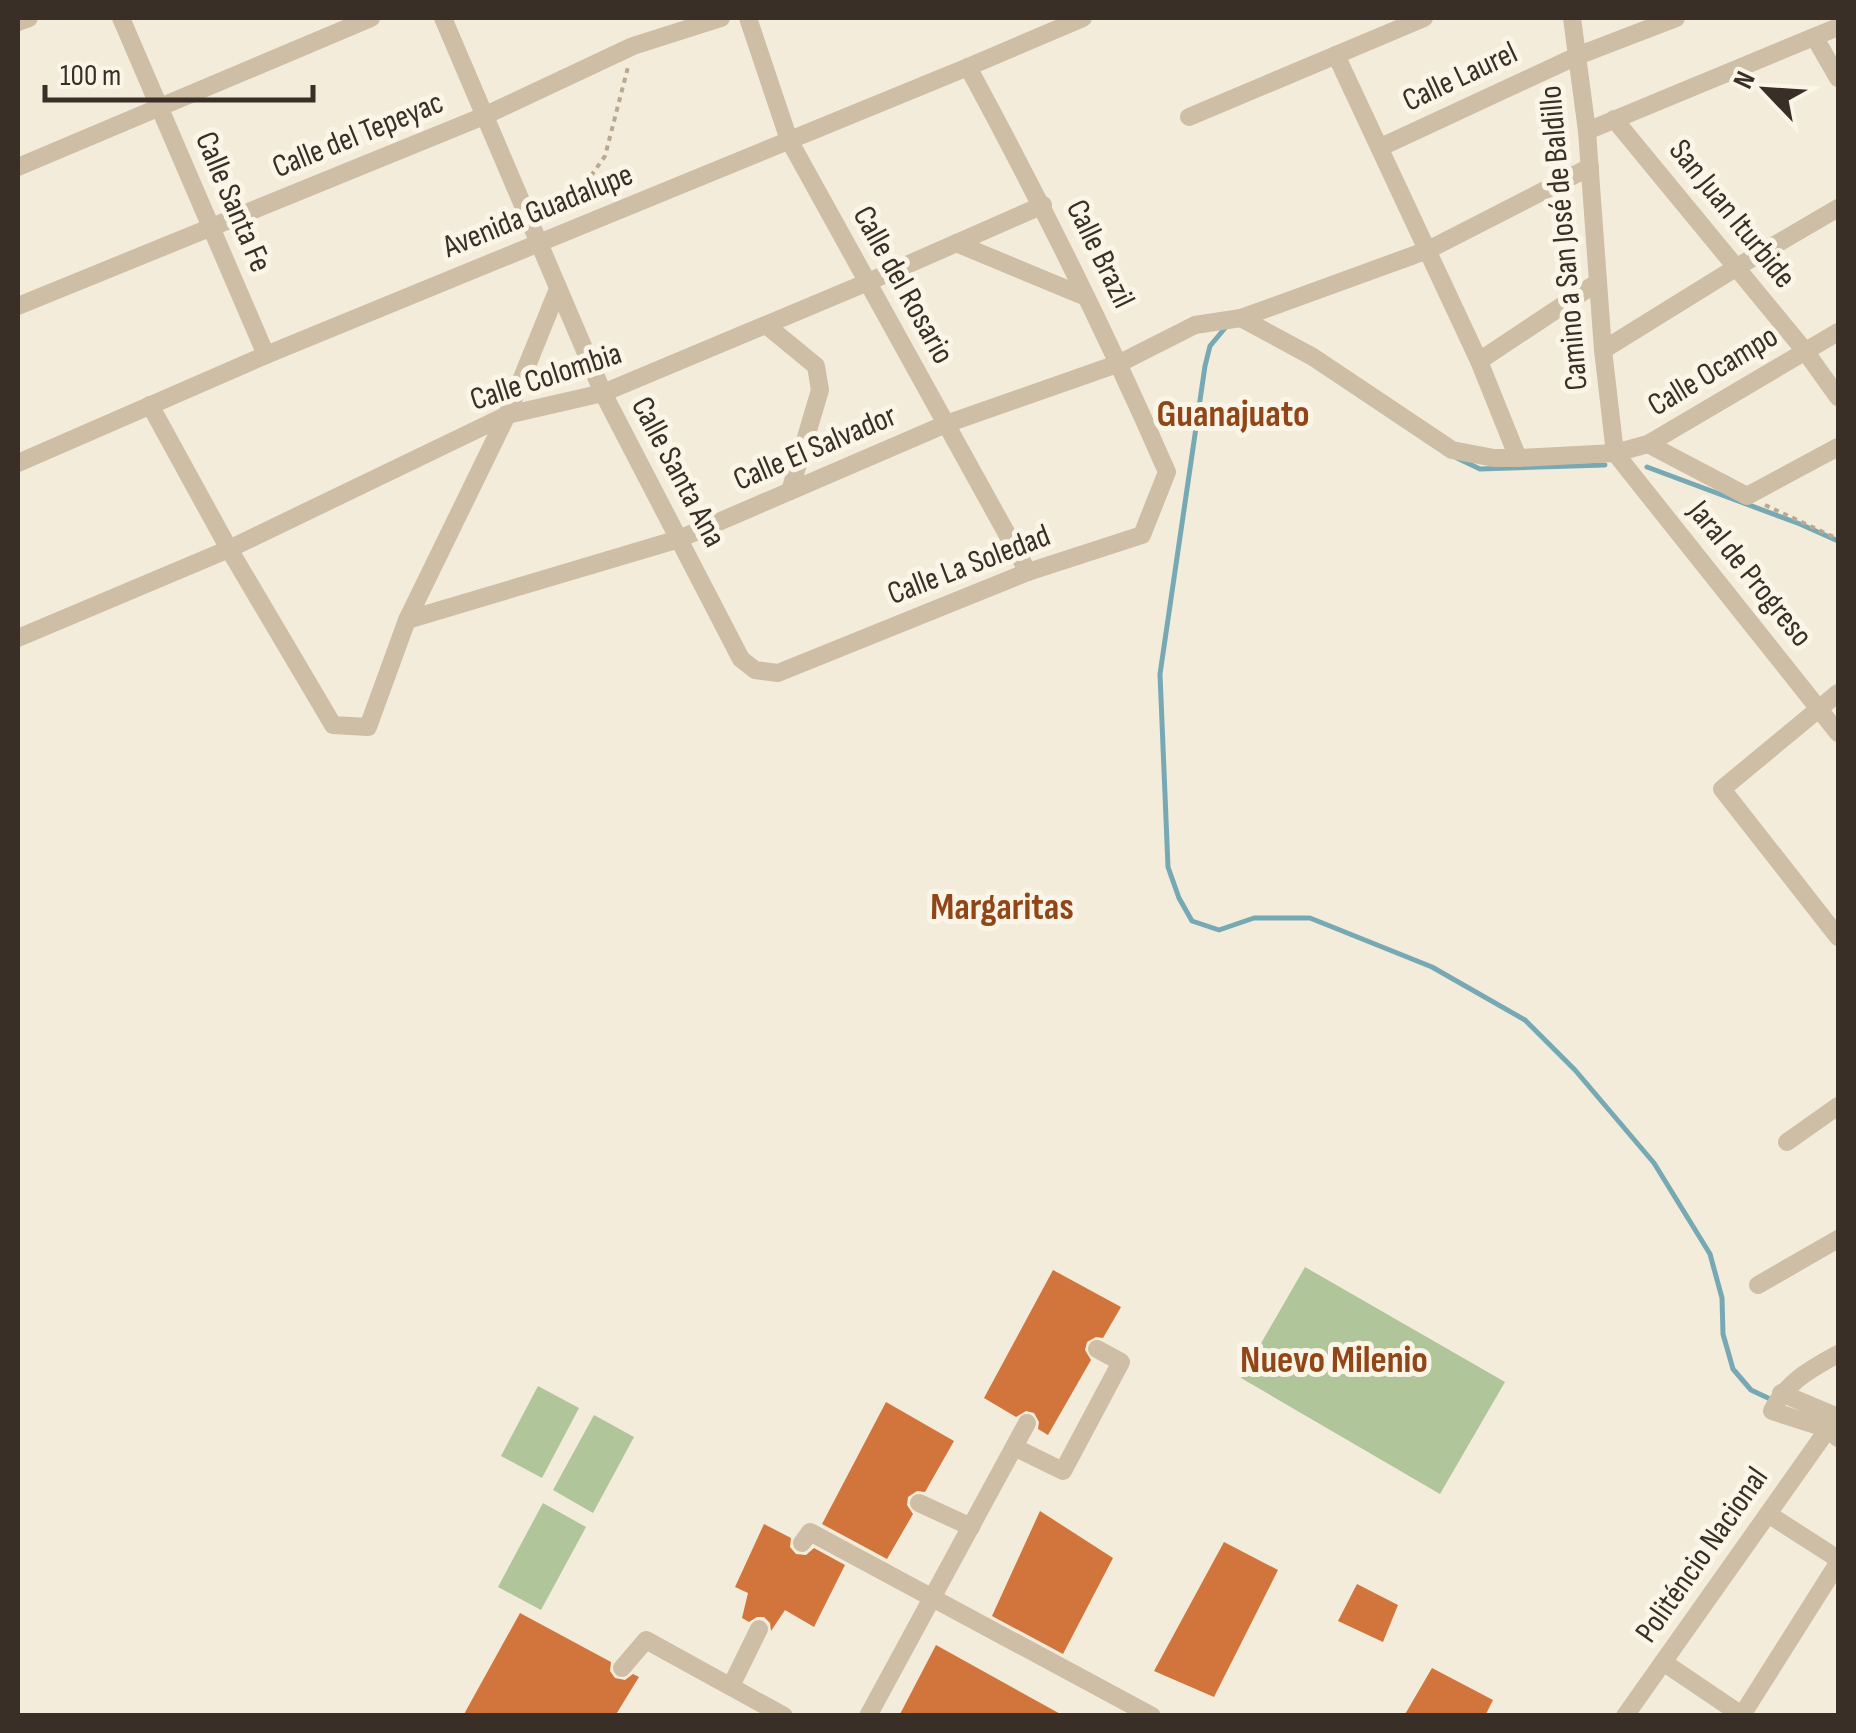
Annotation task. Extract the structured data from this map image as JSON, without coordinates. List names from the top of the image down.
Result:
{
  "streets": {
    "street": [
      "Calle Laurel",
      "Calle del Tepeyac",
      "Calle Santa Fe",
      "Avenida Guadalupe",
      "San Juan Iturbide",
      "Camino a San José de Baldillo",
      "Calle Brazil",
      "Calle del Rosario",
      "Calle Ocampo",
      "Calle Colombia",
      "Calle El Salvador",
      "Calle Santa Ana",
      "Calle La Soledad",
      "Jaral de Progreso",
      "Politéncio Nacional"
    ]
  },
  "crossings": [
    ["Calle Laurel", "Camino a San José de Baldillo"],
    ["Calle del Tepeyac", "Calle Santa Fe"],
    ["Calle del Tepeyac", "Calle Santa Ana"],
    ["Calle Santa Fe", "Avenida Guadalupe"],
    ["Avenida Guadalupe", "Calle Brazil"],
    ["Avenida Guadalupe", "Calle del Rosario"],
    ["Avenida Guadalupe", "Calle Santa Ana"],
    ["San Juan Iturbide", "Calle Ocampo"],
    ["Camino a San José de Baldillo", "Calle Ocampo"],
    ["Camino a San José de Baldillo", "Calle El Salvador"],
    ["Camino a San José de Baldillo", "Jaral de Progreso"],
    ["Calle Brazil", "Calle Colombia"],
    ["Calle Brazil", "Calle El Salvador"],
    ["Calle Brazil", "Calle La Soledad"],
    ["Calle del Rosario", "Calle Colombia"],
    ["Calle del Rosario", "Calle El Salvador"],
    ["Calle del Rosario", "Calle La Soledad"],
    ["Calle Ocampo", "Calle El Salvador"],
    ["Calle Ocampo", "Jaral de Progreso"],
    ["Calle Colombia", "Calle Santa Ana"],
    ["Calle El Salvador", "Calle Santa Ana"],
    ["Calle Santa Ana", "Calle La Soledad"]
  ],
  "districts": ["Guanajuato", "Margaritas", "Nuevo Milenio"],
  "scale_bar": "100 m",
  "north": "top left"
}
